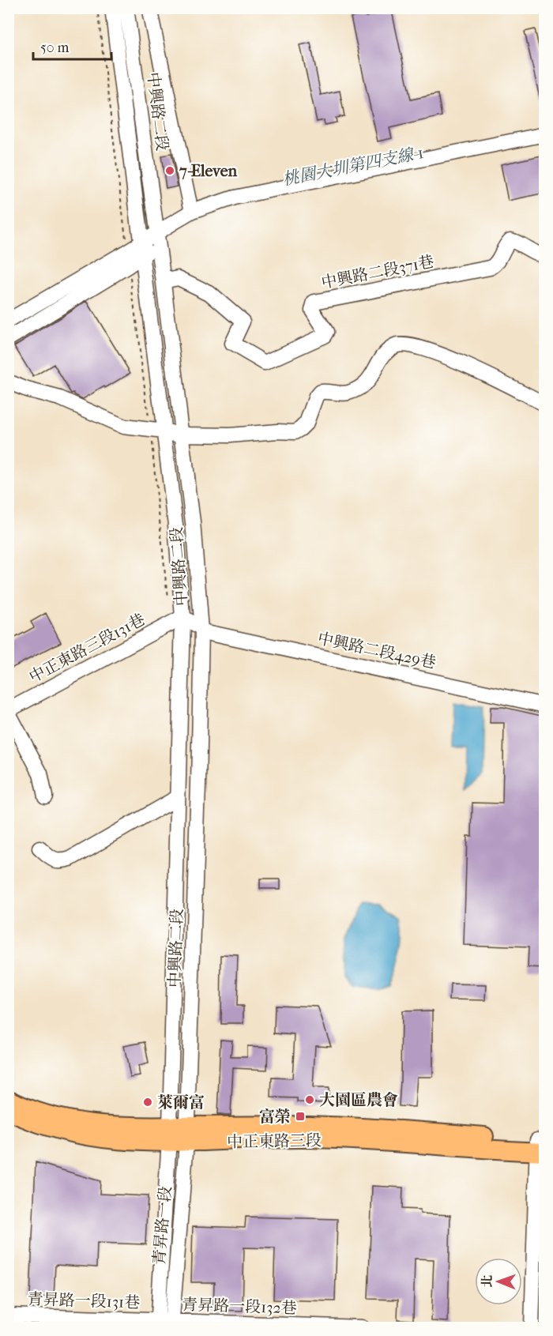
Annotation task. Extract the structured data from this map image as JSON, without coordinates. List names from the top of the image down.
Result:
{
  "streets": {
    "main road": ["中正東路三段"],
    "street": [
      "中興路二段",
      "中興路二段371巷",
      "中正東路三段131巷",
      "中興路二段429巷",
      "青昇路一段",
      "青昇路一段131巷",
      "青昇路一段132巷"
    ]
  },
  "crossings": [
    ["中興路二段", "中興路二段371巷"],
    ["中興路二段", "中正東路三段131巷"],
    ["中興路二段", "中興路二段429巷"],
    ["中興路二段", "中正東路三段"],
    ["中興路二段", "青昇路一段"],
    ["中正東路三段", "青昇路一段"],
    ["青昇路一段", "青昇路一段131巷"],
    ["青昇路一段", "青昇路一段132巷"],
    ["青昇路一段131巷", "青昇路一段132巷"]
  ],
  "water": ["桃園大圳第四支線-1"],
  "places": {
    "other": ["7-Eleven", "大園區農會", "萊爾富"],
    "transit": ["富榮"]
  },
  "scale_bar": "50 m",
  "north": "left"
}
